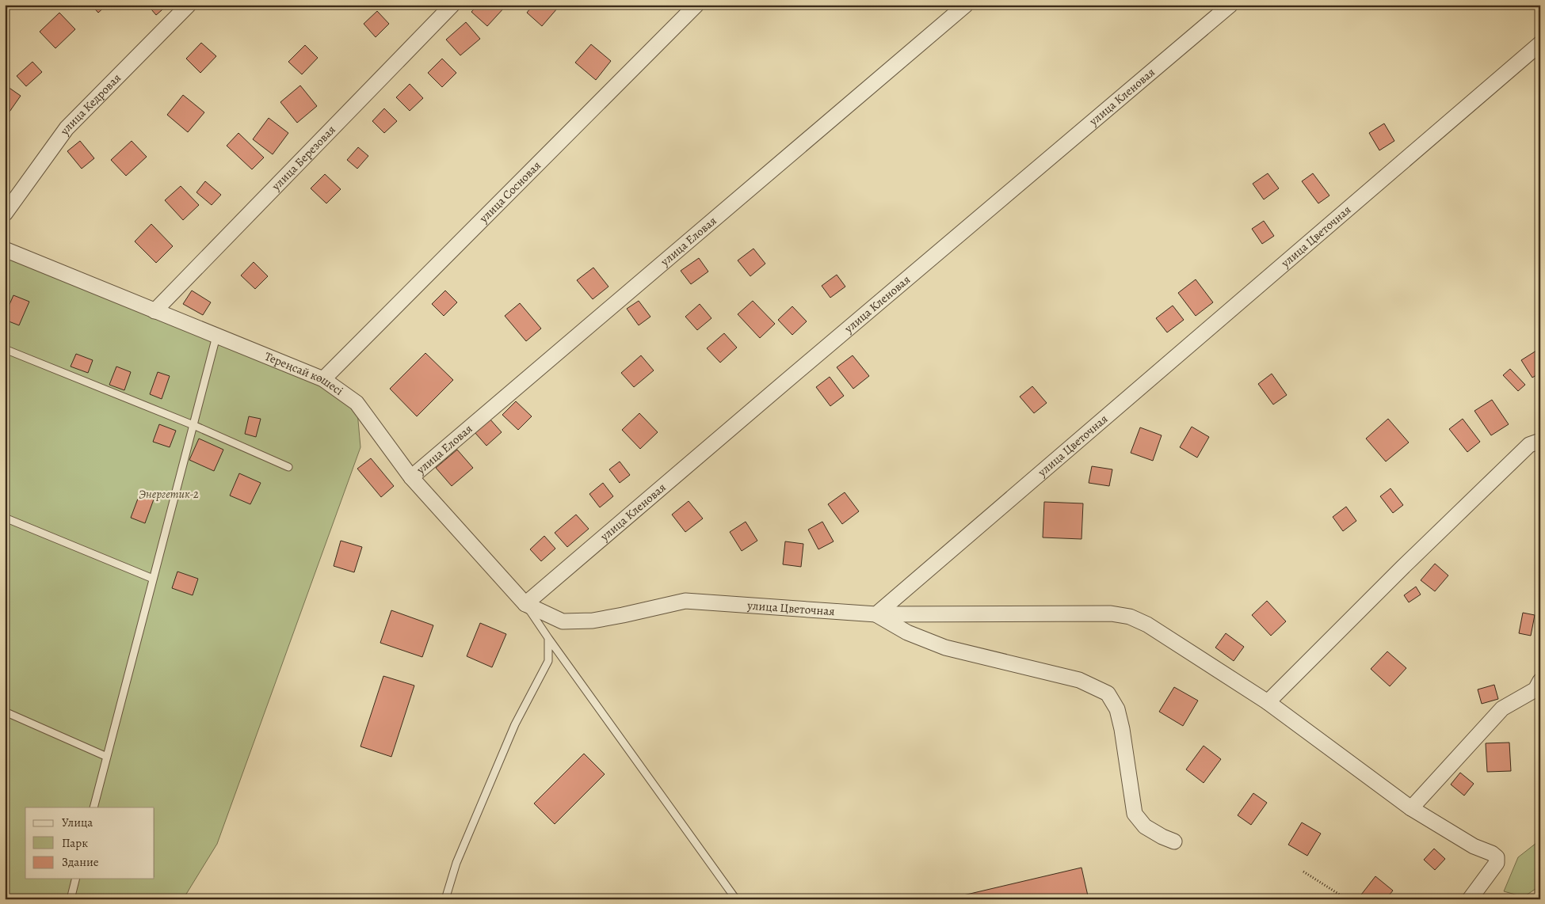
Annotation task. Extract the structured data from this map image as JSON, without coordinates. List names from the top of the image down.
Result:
{
  "streets": {
    "street": [
      "улица Кленовая",
      "улица Кедровая",
      "улица Березовая",
      "улица Сосновая",
      "улица Цветочная",
      "улица Еловая",
      "Тереңсай көшесі"
    ]
  },
  "crossings": [
    ["улица Кленовая", "улица Цветочная"],
    ["улица Кленовая", "Тереңсай көшесі"],
    ["улица Березовая", "Тереңсай көшесі"],
    ["улица Сосновая", "Тереңсай көшесі"],
    ["улица Цветочная", "Тереңсай көшесі"],
    ["улица Еловая", "Тереңсай көшесі"]
  ],
  "parks": ["Энергетик-2"],
  "legend": ["Улица", "Парк", "Здание"]
}
